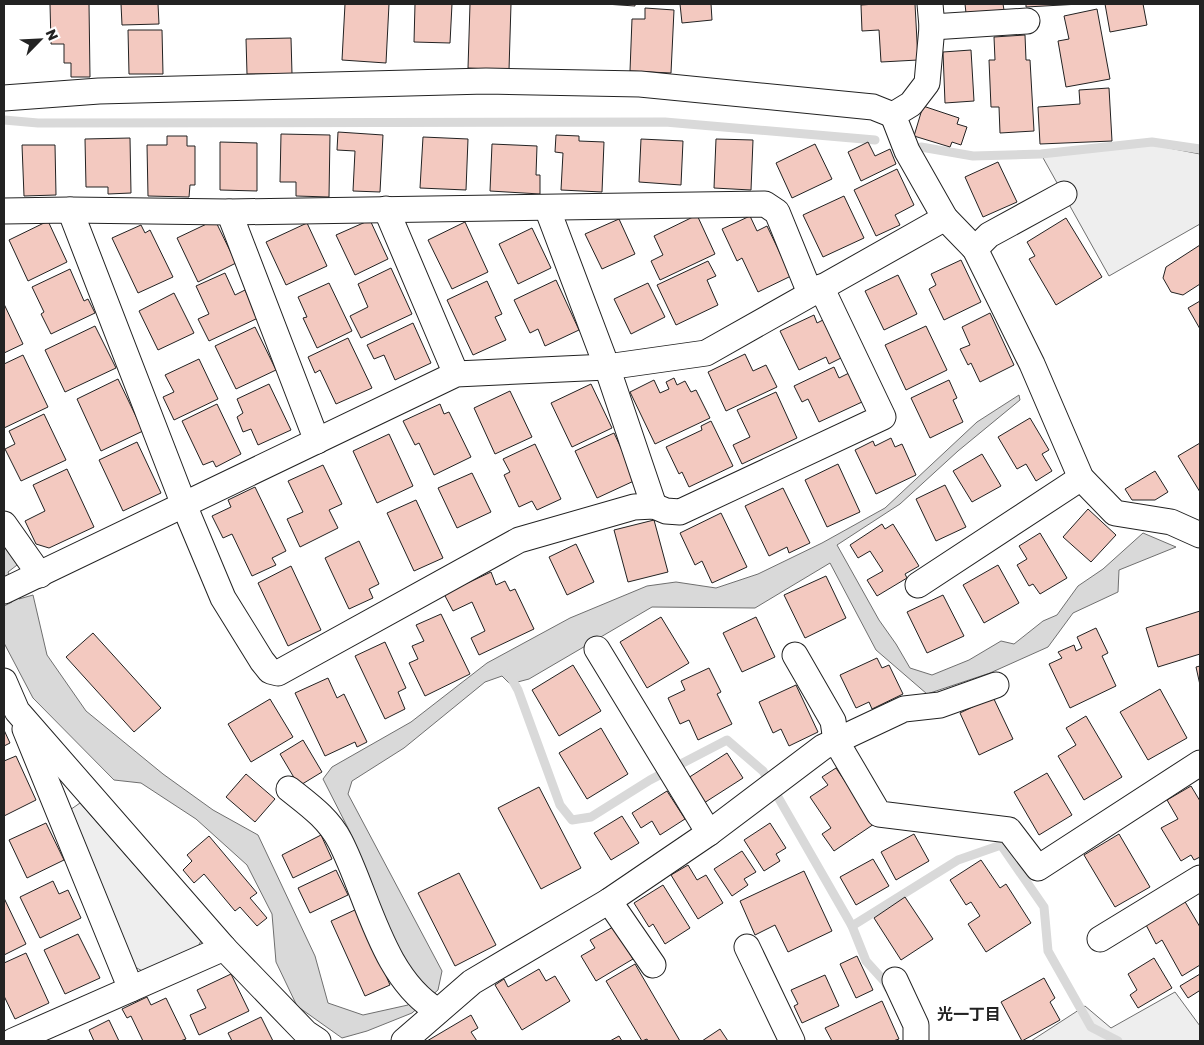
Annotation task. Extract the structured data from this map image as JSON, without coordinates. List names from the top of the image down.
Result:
{
  "districts": ["光一丁目"],
  "north": "top right"
}
